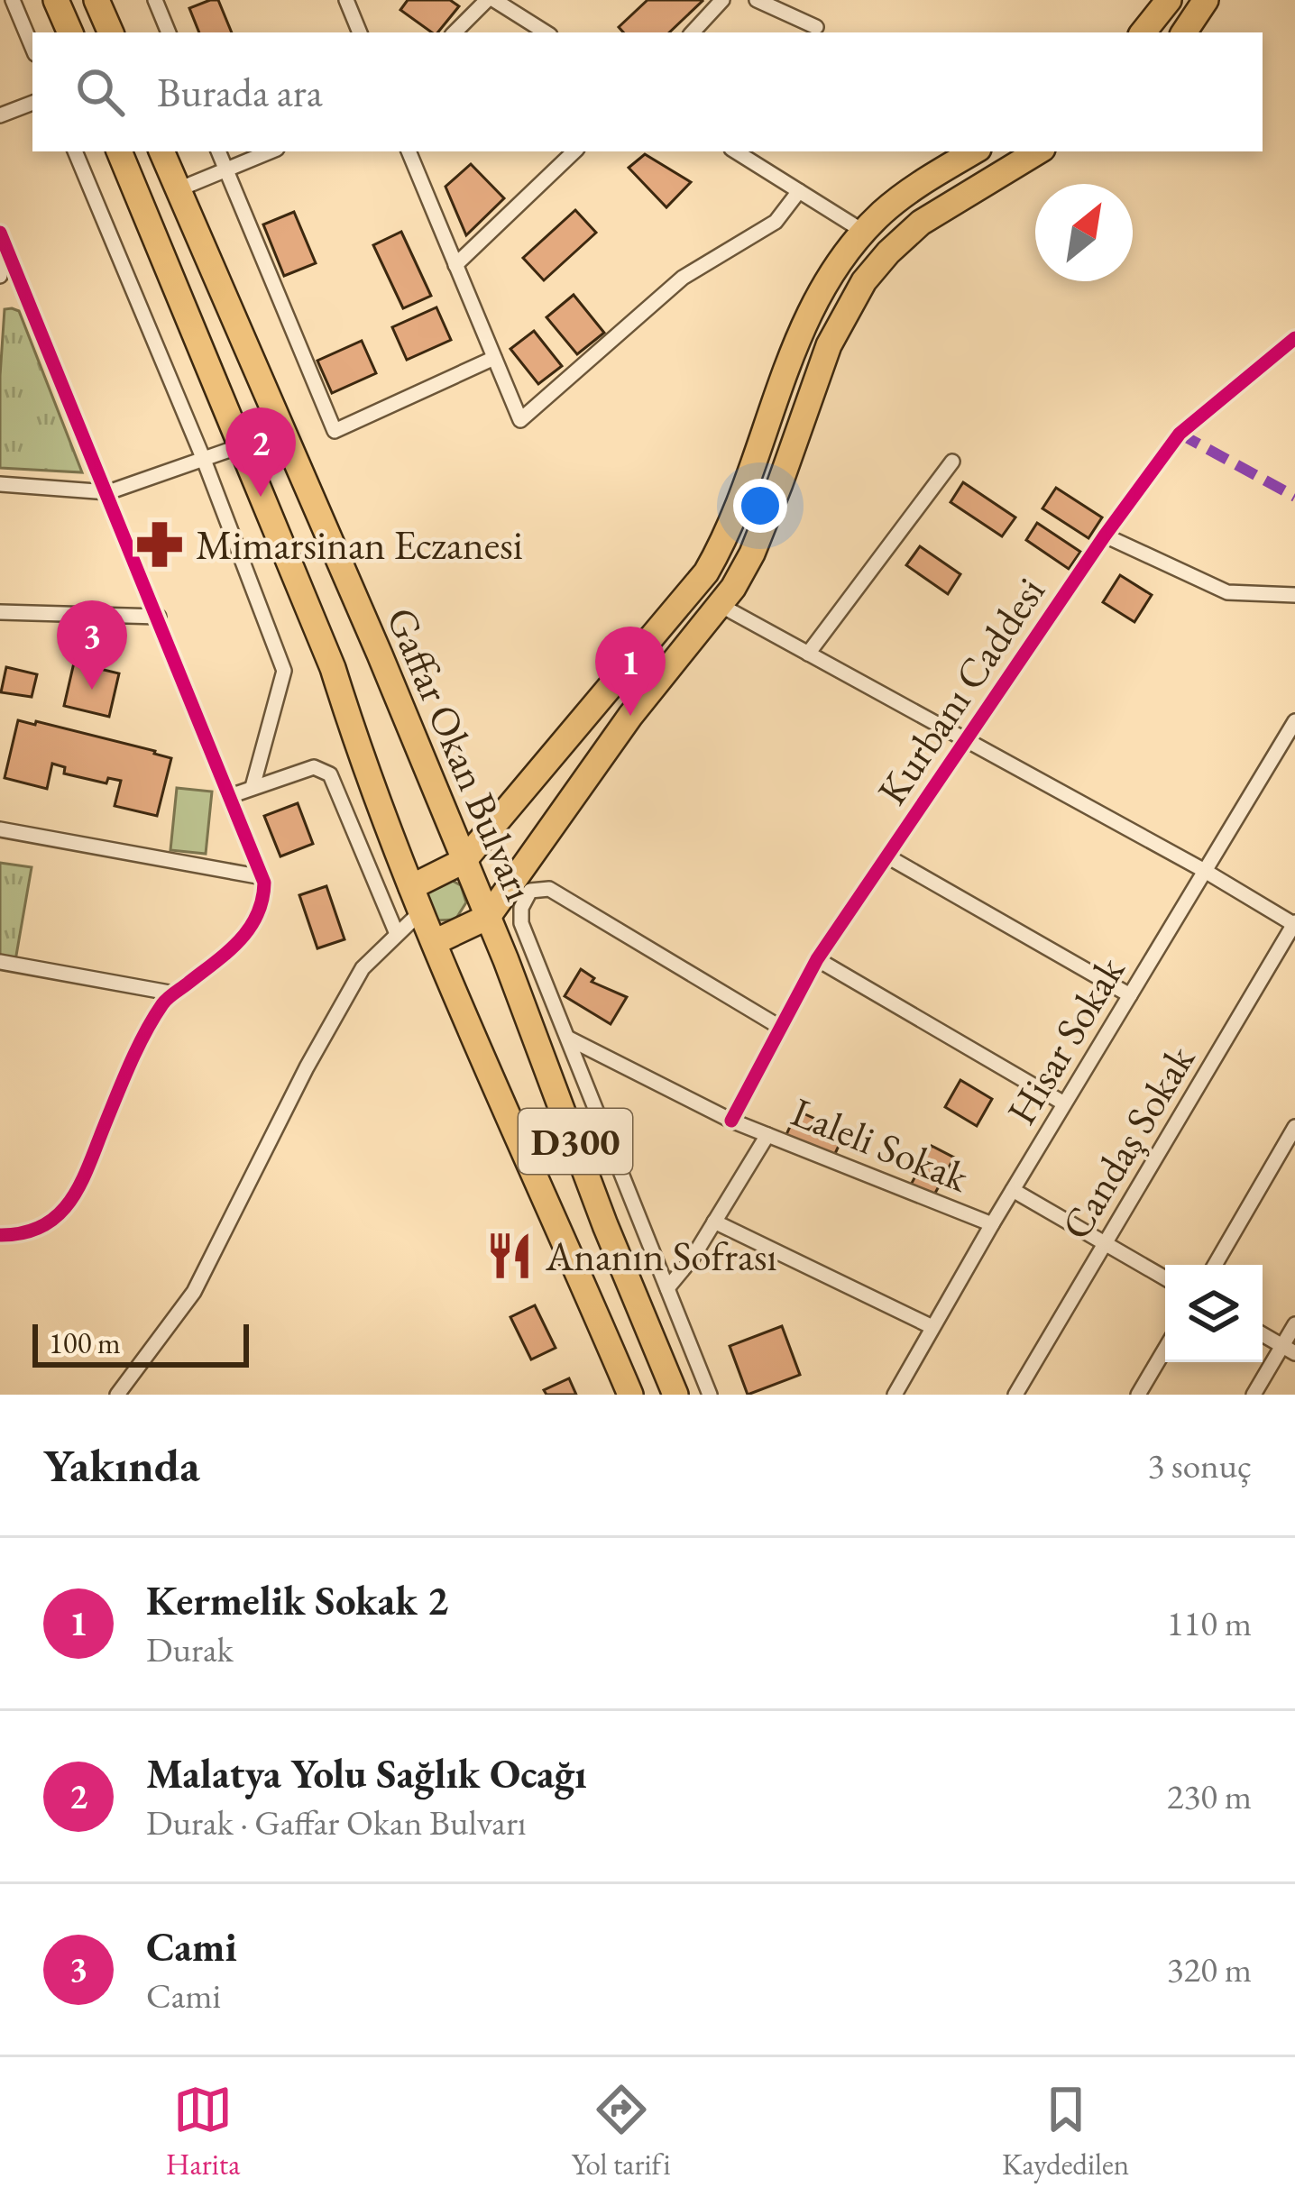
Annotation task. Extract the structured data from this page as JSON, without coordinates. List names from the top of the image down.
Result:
{
  "streets": {
    "highway": ["Gaffar Okan Bulvarı", "D300"],
    "street": [
      "Kurbanı Caddesi",
      "Hisar Sokak",
      "Candaş Sokak",
      "Laleli Sokak"
    ]
  },
  "crossings": [
    ["Kurbanı Caddesi", "Laleli Sokak"],
    ["Hisar Sokak", "Laleli Sokak"]
  ],
  "places": {
    "pharmacy": ["Mimarsinan Eczanesi"],
    "restaurant": ["Ananın Sofrası"]
  },
  "scale_bar": "100 m",
  "north": "top right",
  "page": {
    "search": "Burada ara",
    "pins": ["2", "3", "1"],
    "scale": "100 m",
    "heading": ["Yakında", "3 sonuç"],
    "list": [
      {
        "mark": "1",
        "name": "Kermelik Sokak 2",
        "note": "Durak",
        "value": "110 m"
      },
      {
        "mark": "2",
        "name": "Malatya Yolu Sağlık Ocağı",
        "note": "Durak · Gaffar Okan Bulvarı",
        "value": "230 m"
      },
      {
        "mark": "3",
        "name": "Cami",
        "note": "Cami",
        "value": "320 m"
      }
    ],
    "nav": ["Harita", "Yol tarifi", "Kaydedilen"]
  }
}
